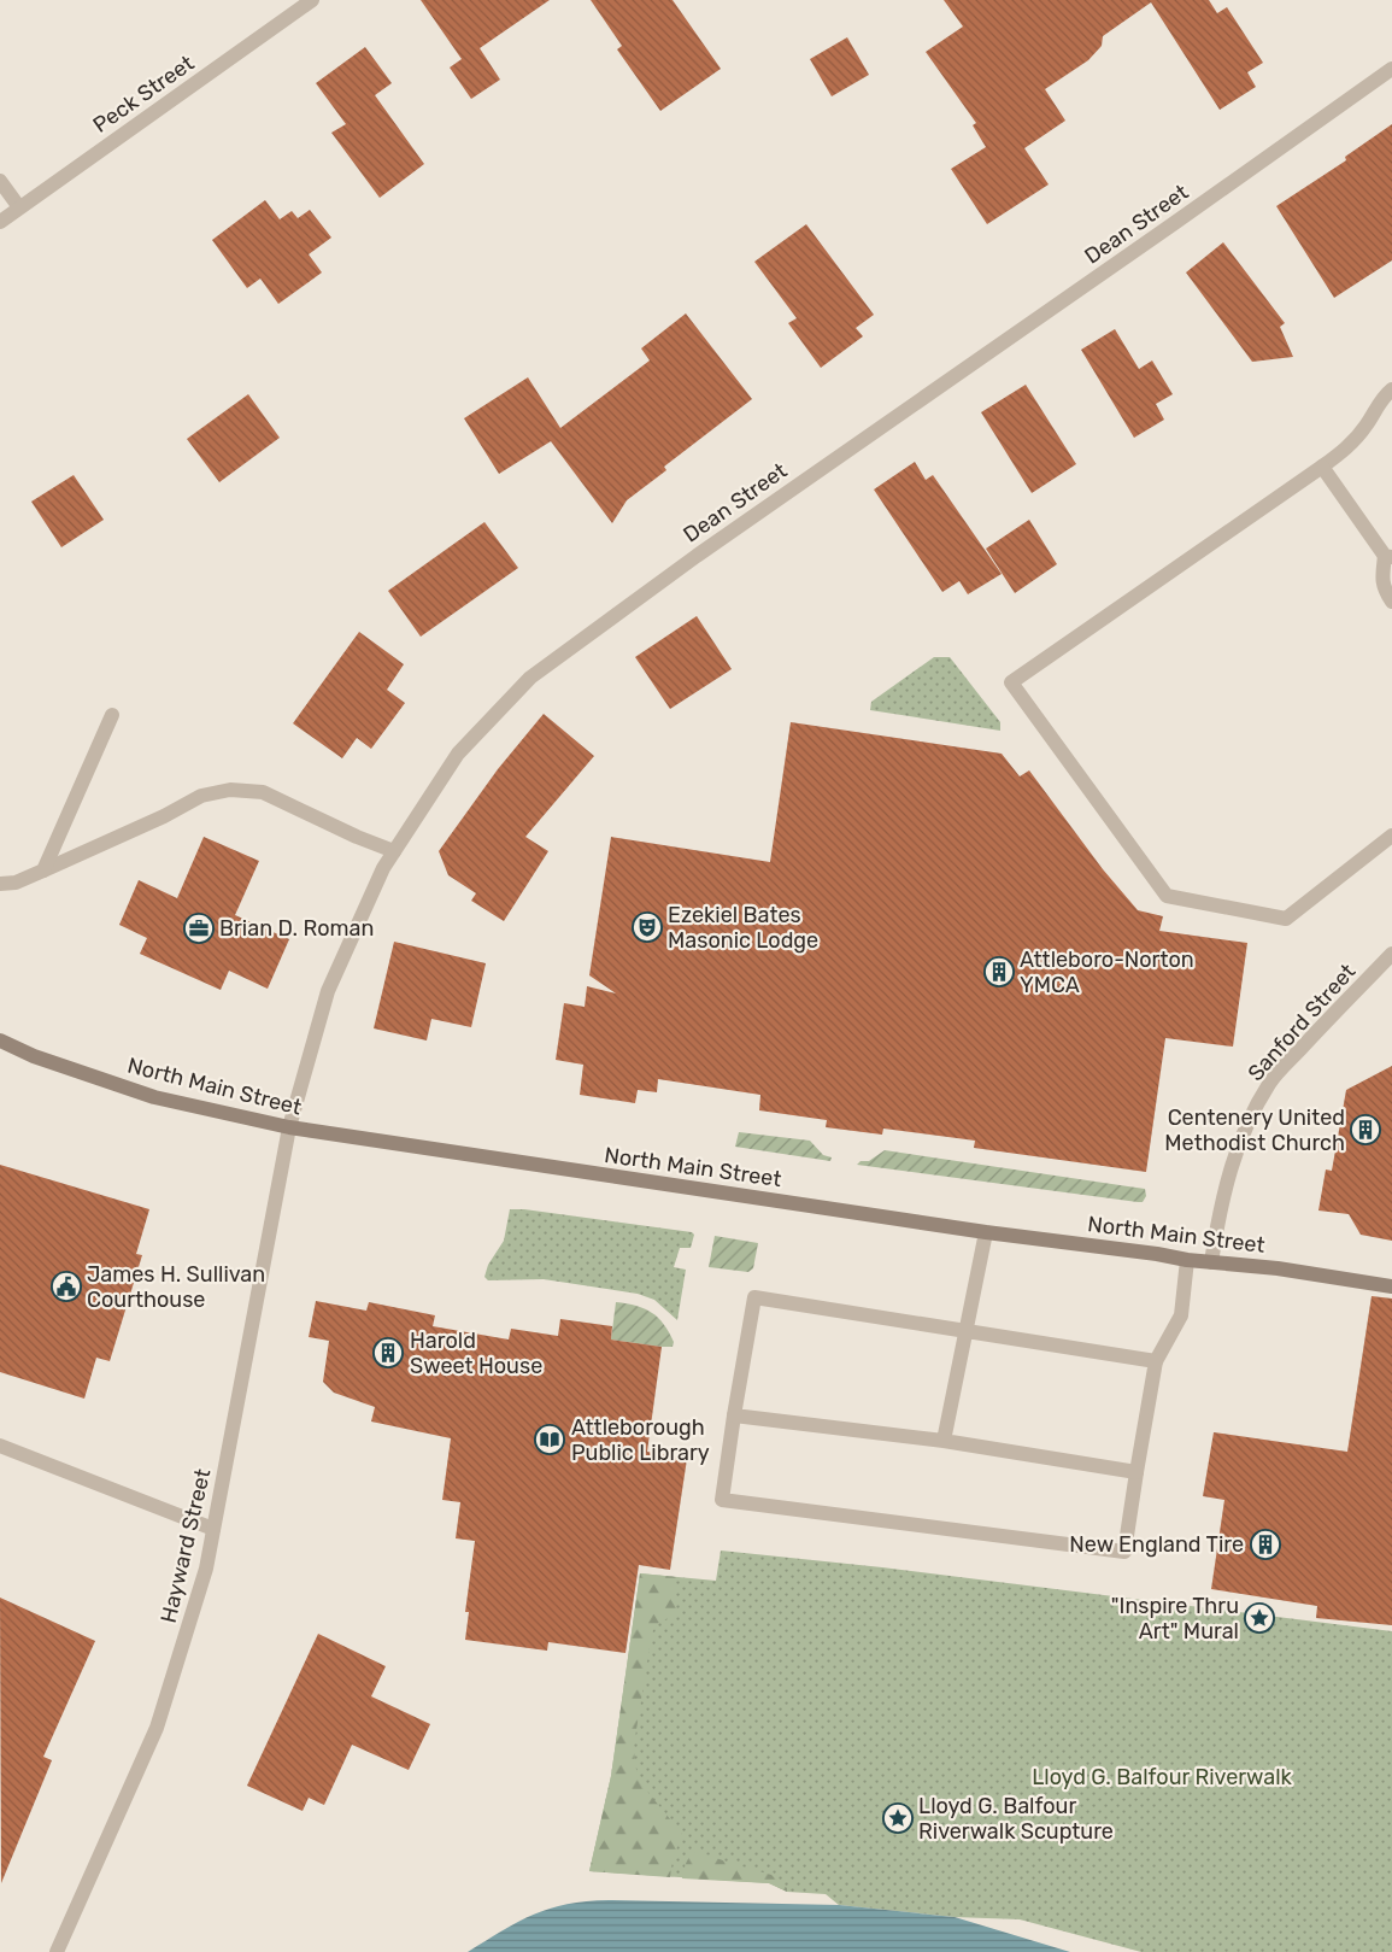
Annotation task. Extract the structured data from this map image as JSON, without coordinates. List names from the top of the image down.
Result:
{
  "streets": {
    "main road": ["North Main Street"],
    "street": [
      "Peck Street",
      "Dean Street",
      "Sanford Street",
      "Hayward Street"
    ]
  },
  "crossings": [
    ["Dean Street", "North Main Street"],
    ["Dean Street", "Hayward Street"],
    ["Sanford Street", "North Main Street"],
    ["North Main Street", "Hayward Street"]
  ],
  "parks": ["Lloyd G. Balfour Riverwalk"],
  "places": {
    "theatre": ["Ezekiel Bates Masonic Lodge"],
    "office": ["Brian D. Roman"],
    "building": [
      "Attleboro-Norton YMCA",
      "Centenery United Methodist Church",
      "Harold Sweet House",
      "New England Tire"
    ],
    "public building": ["James H. Sullivan Courthouse"],
    "library": ["Attleborough Public Library"],
    "place": ["\"Inspire Thru Art\" Mural", "Lloyd G. Balfour Riverwalk Scupture"]
  }
}
